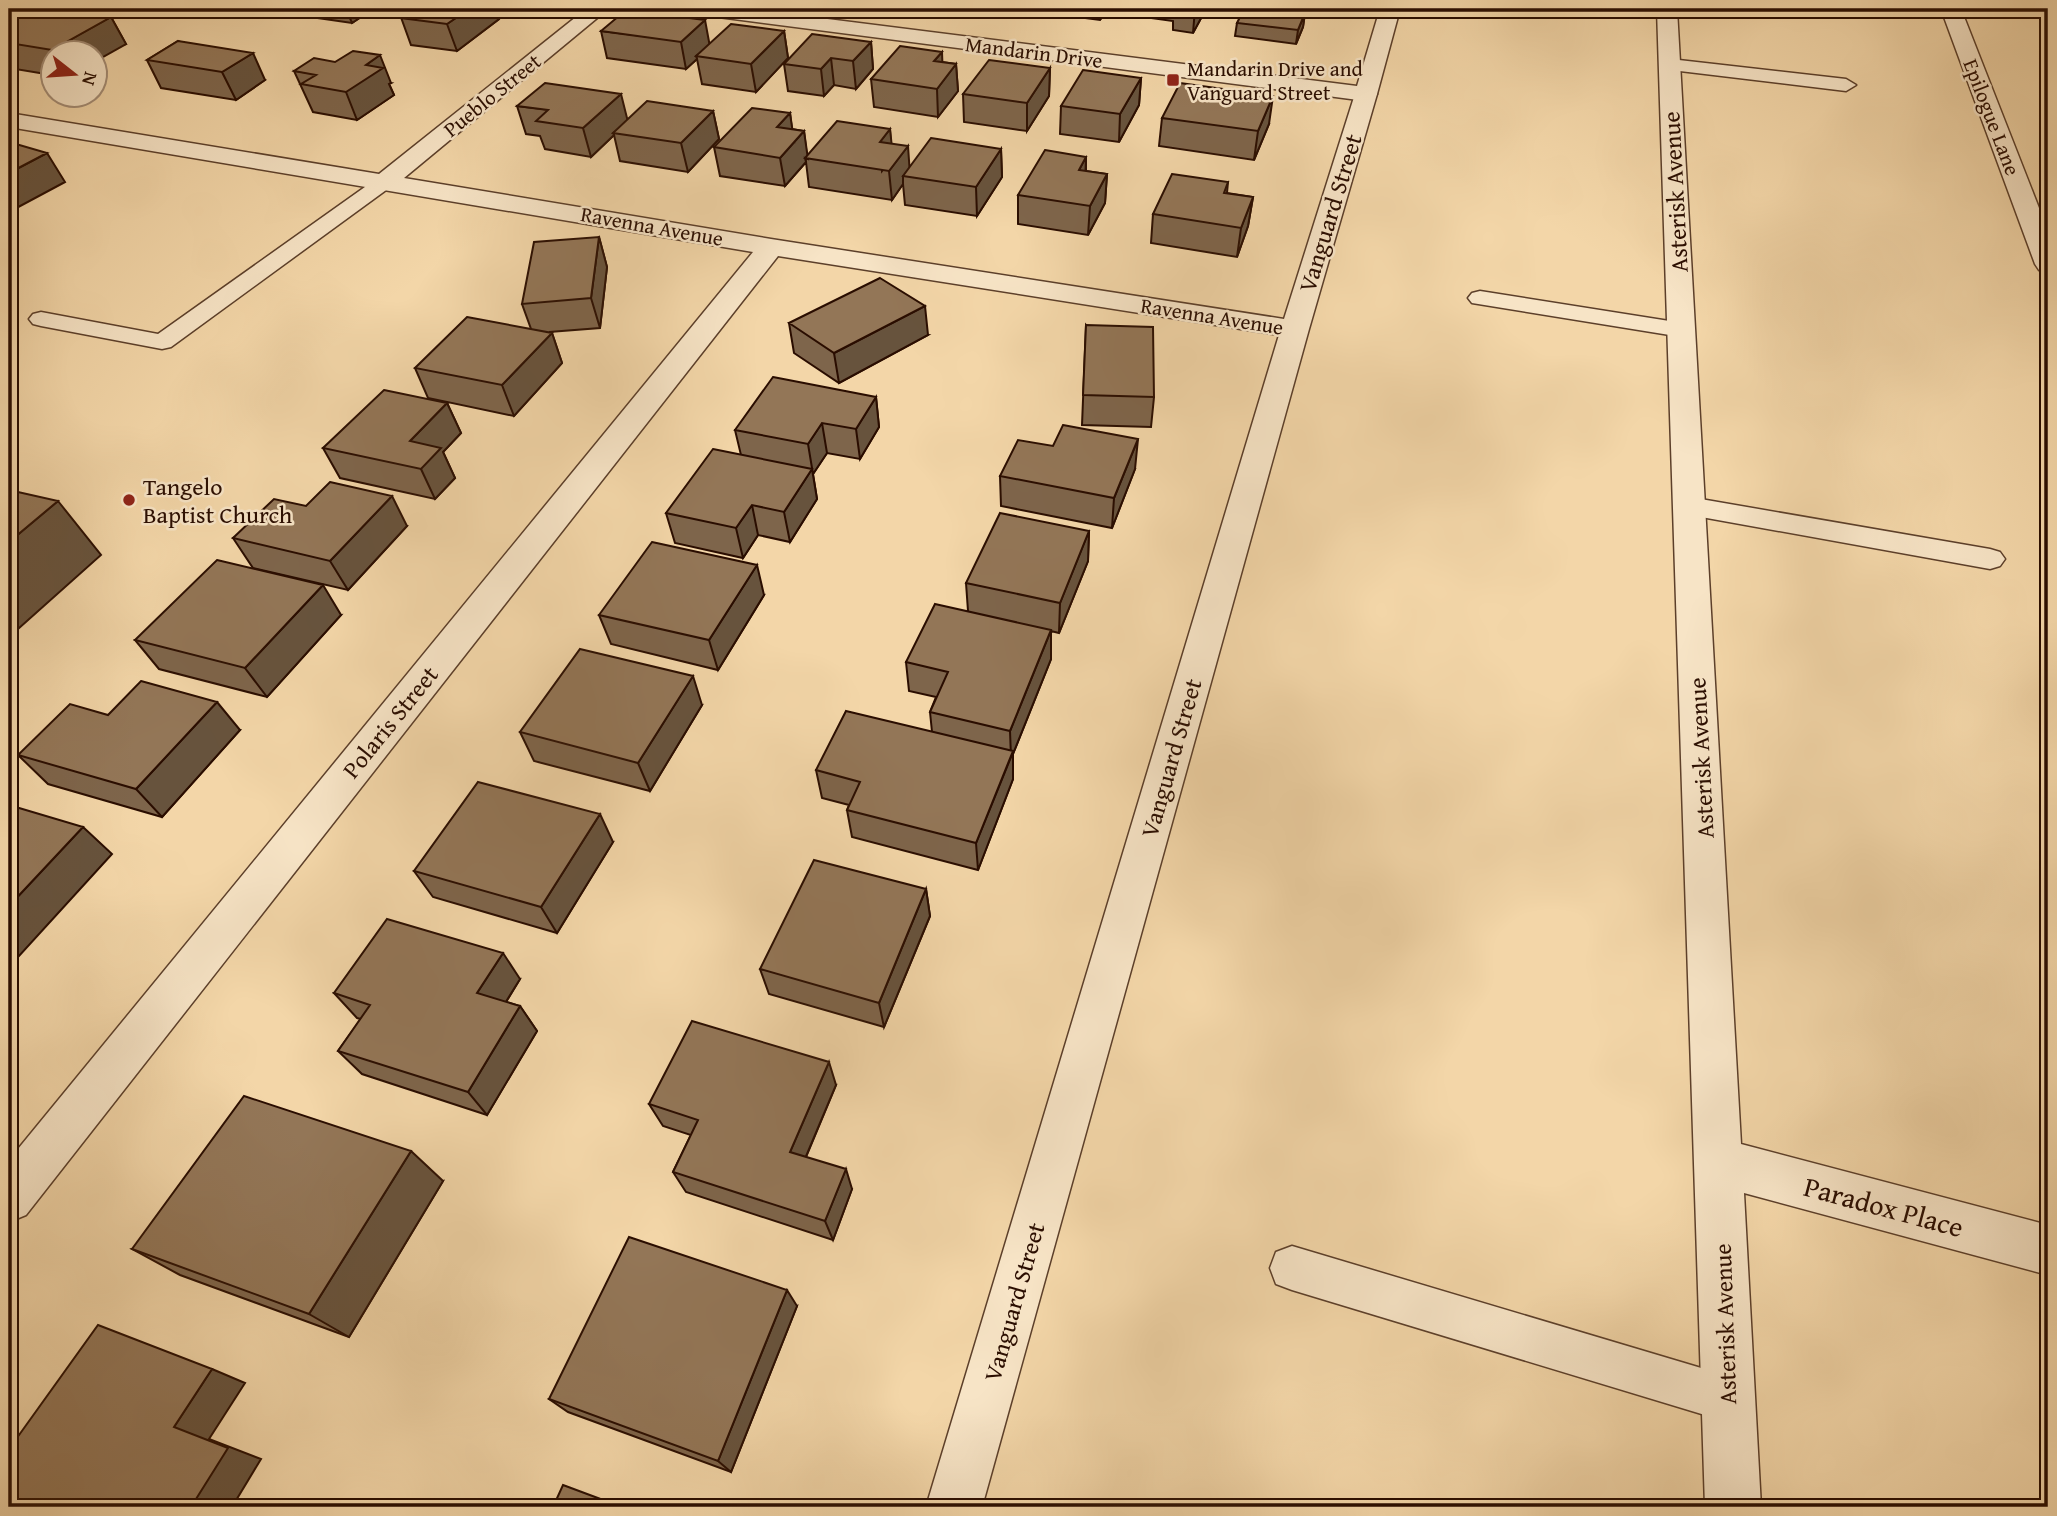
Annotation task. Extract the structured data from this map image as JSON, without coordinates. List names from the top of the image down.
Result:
{
  "streets": {
    "street": [
      "Mandarin Drive",
      "Pueblo Street",
      "Epilogue Lane",
      "Asterisk Avenue",
      "Vanguard Street",
      "Ravenna Avenue",
      "Polaris Street",
      "Paradox Place"
    ]
  },
  "crossings": [
    ["Mandarin Drive", "Vanguard Street"],
    ["Pueblo Street", "Ravenna Avenue"],
    ["Asterisk Avenue", "Paradox Place"],
    ["Vanguard Street", "Ravenna Avenue"],
    ["Ravenna Avenue", "Polaris Street"]
  ],
  "places": {
    "transit": ["Mandarin Drive and Vanguard Street"],
    "other": ["Tangelo Baptist Church"]
  },
  "north": "right"
}
